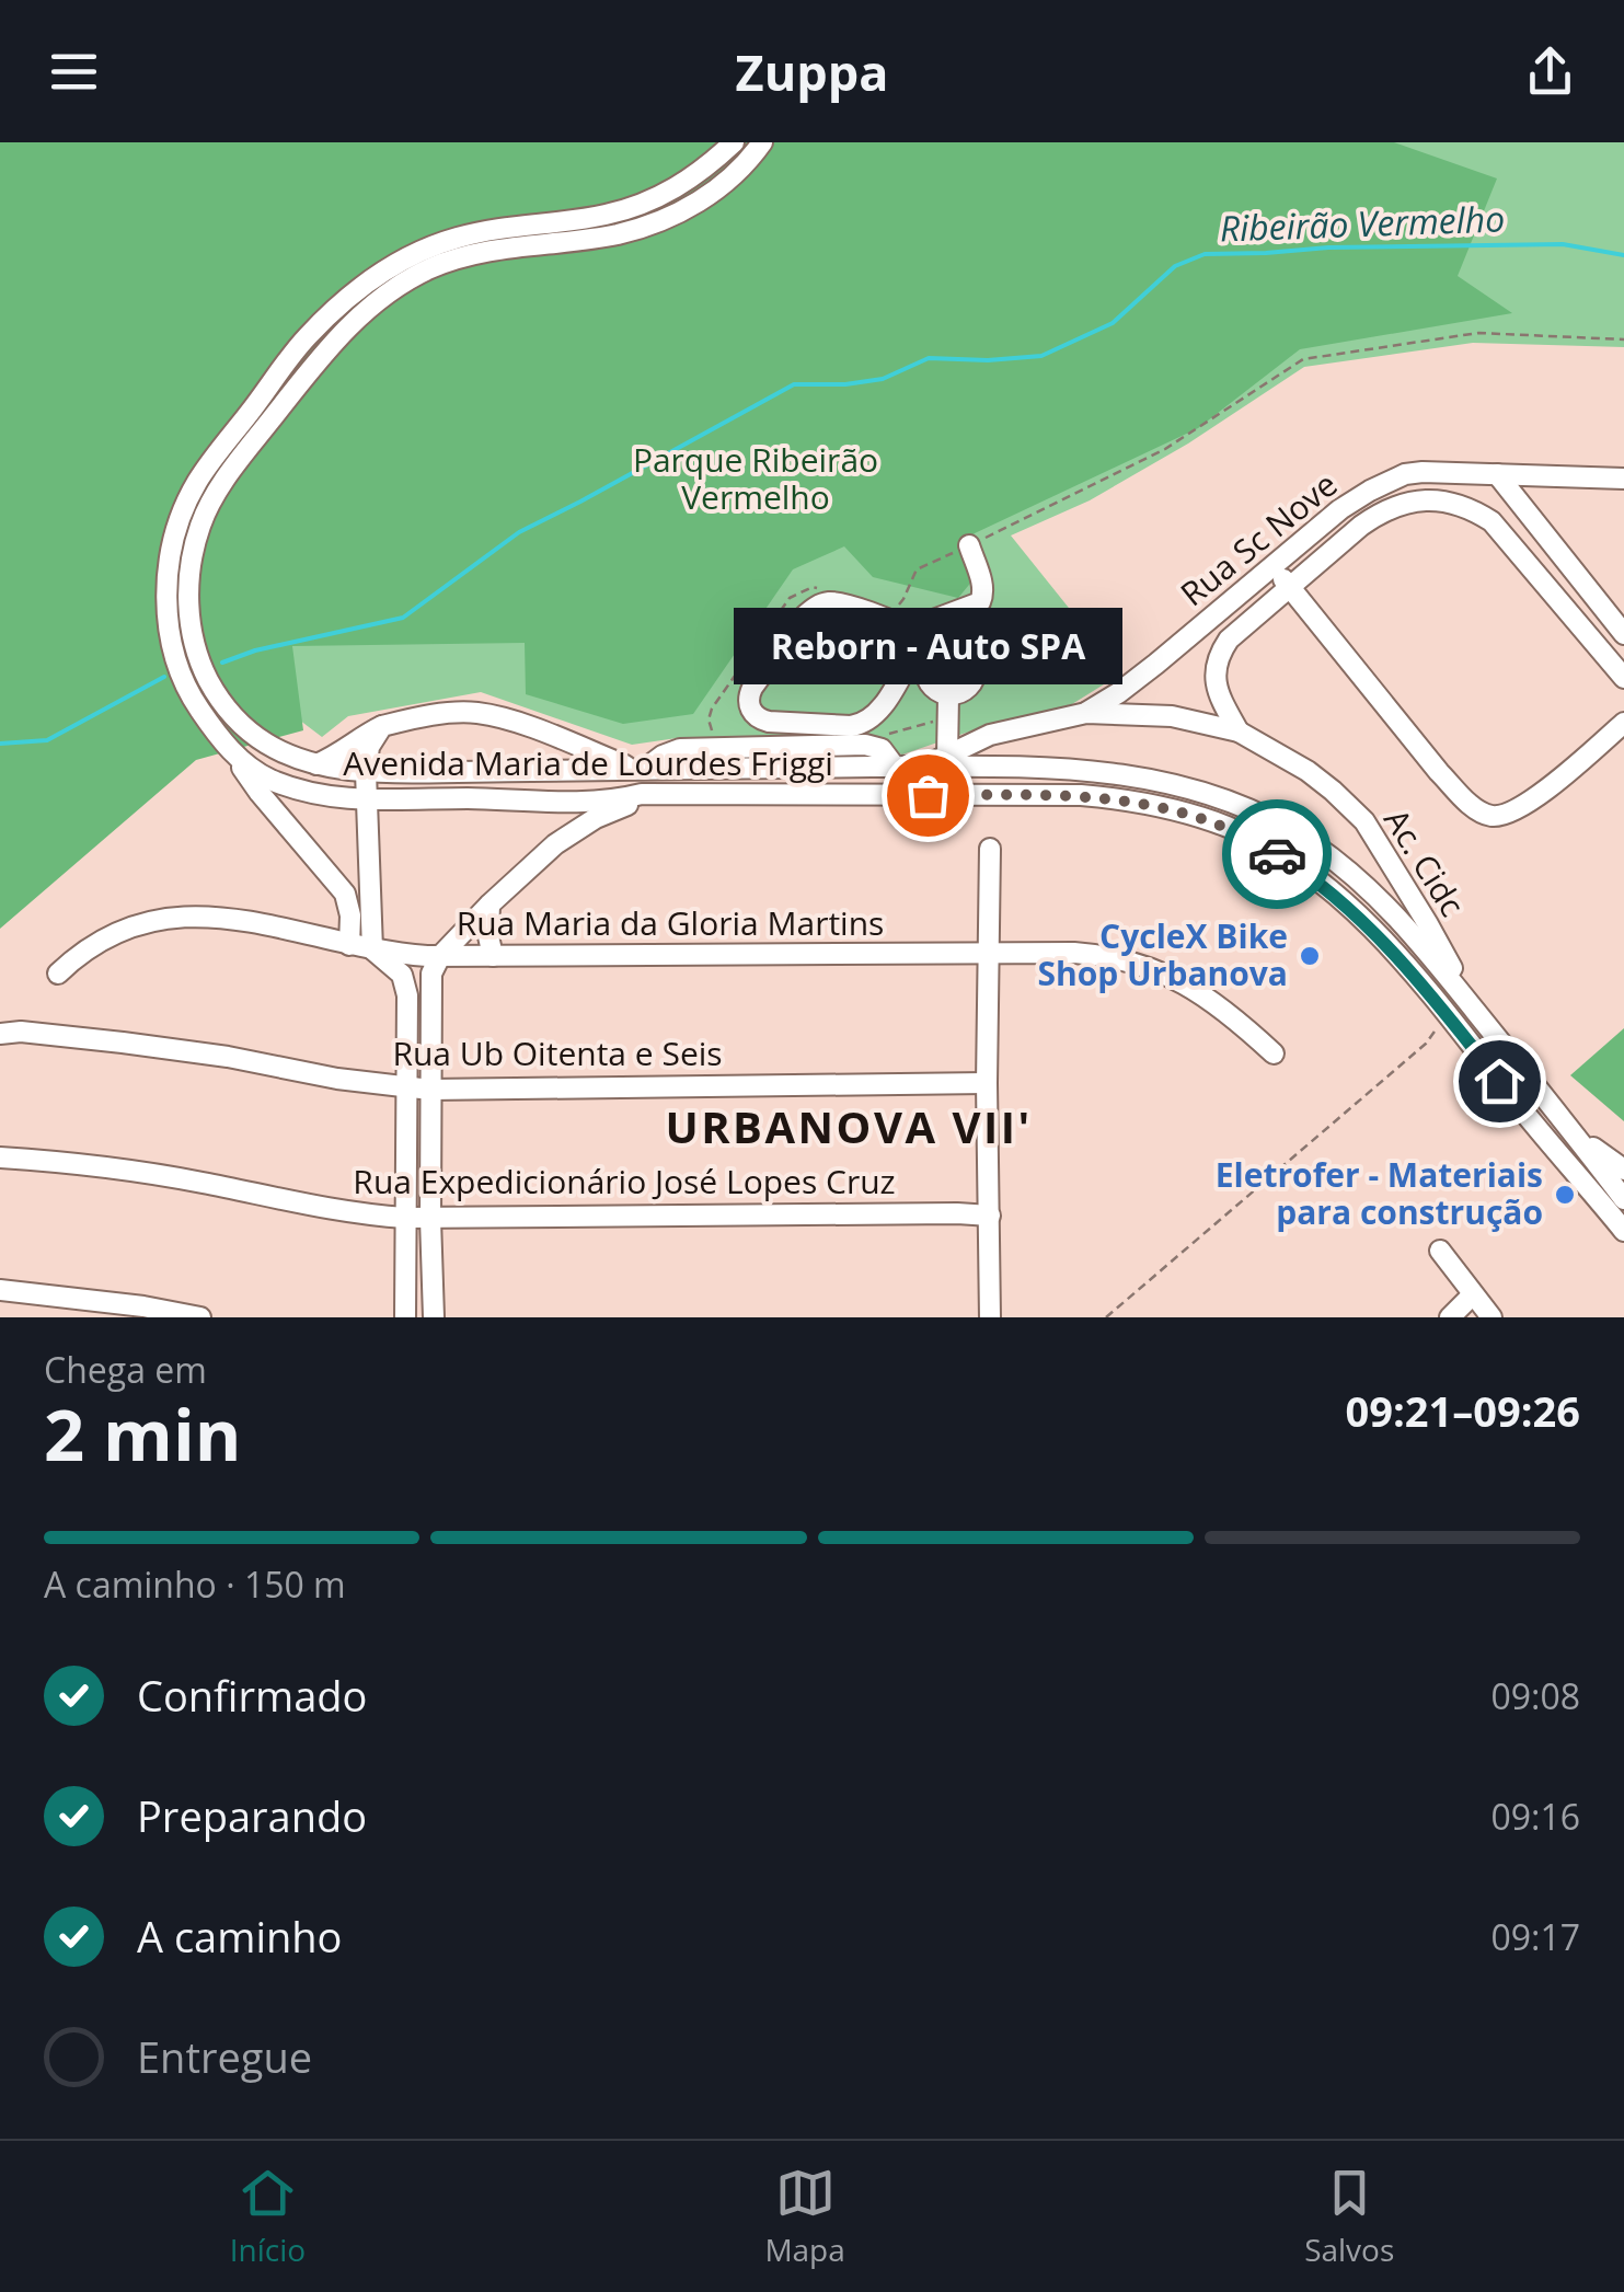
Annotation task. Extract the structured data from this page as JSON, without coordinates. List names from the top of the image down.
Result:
{
  "streets": {
    "street": [
      "Rua Sc Nove",
      "Avenida Maria de Lourdes Friggi",
      "Ac. Cidc",
      "Rua Maria da Gloria Martins",
      "Rua Ub Oitenta e Seis",
      "Rua Expedicionário José Lopes Cruz"
    ]
  },
  "crossings": [
    ["Rua Sc Nove", "Ac. Cidc"],
    ["Avenida Maria de Lourdes Friggi", "Ac. Cidc"]
  ],
  "districts": ["URBANOVA VII'"],
  "water": ["Ribeirão Vermelho"],
  "parks": ["Parque Ribeirão Vermelho"],
  "places": ["Reborn - Auto SPA", "CycleX Bike Shop Urbanova", "Eletrofer - Materiais para construção"],
  "page": {
    "header": "Zuppa",
    "bubble": "Reborn - Auto SPA",
    "heading": ["2 min", "Chega em", "09:21–09:26"],
    "bar": "A caminho · 150 m",
    "list": [
      ["Confirmado", "09:08"],
      ["Preparando", "09:16"],
      ["A caminho", "09:17"],
      "Entregue"
    ],
    "tabs": ["Início", "Mapa", "Salvos"]
  }
}
